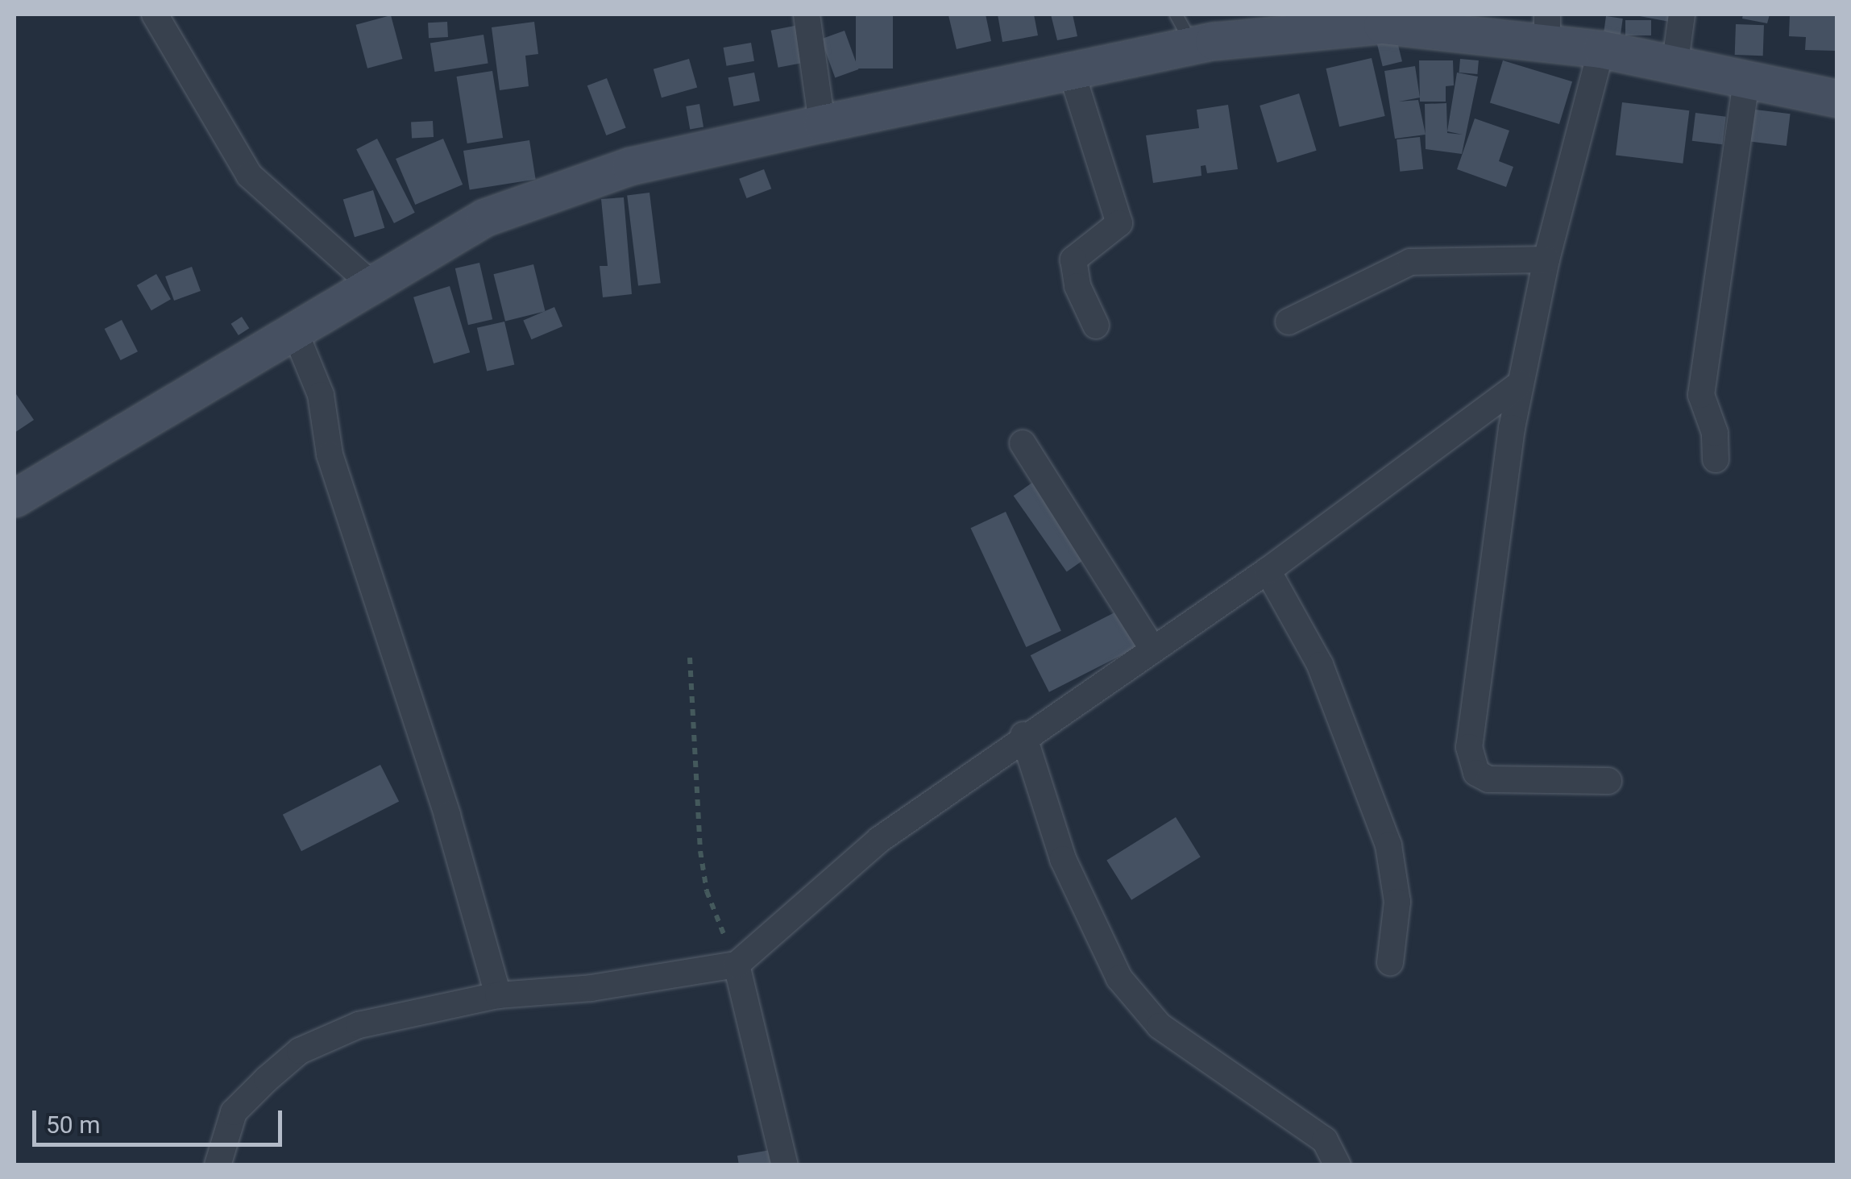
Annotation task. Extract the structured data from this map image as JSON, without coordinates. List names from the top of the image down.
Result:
{
  "scale_bar": "50 m"
}
